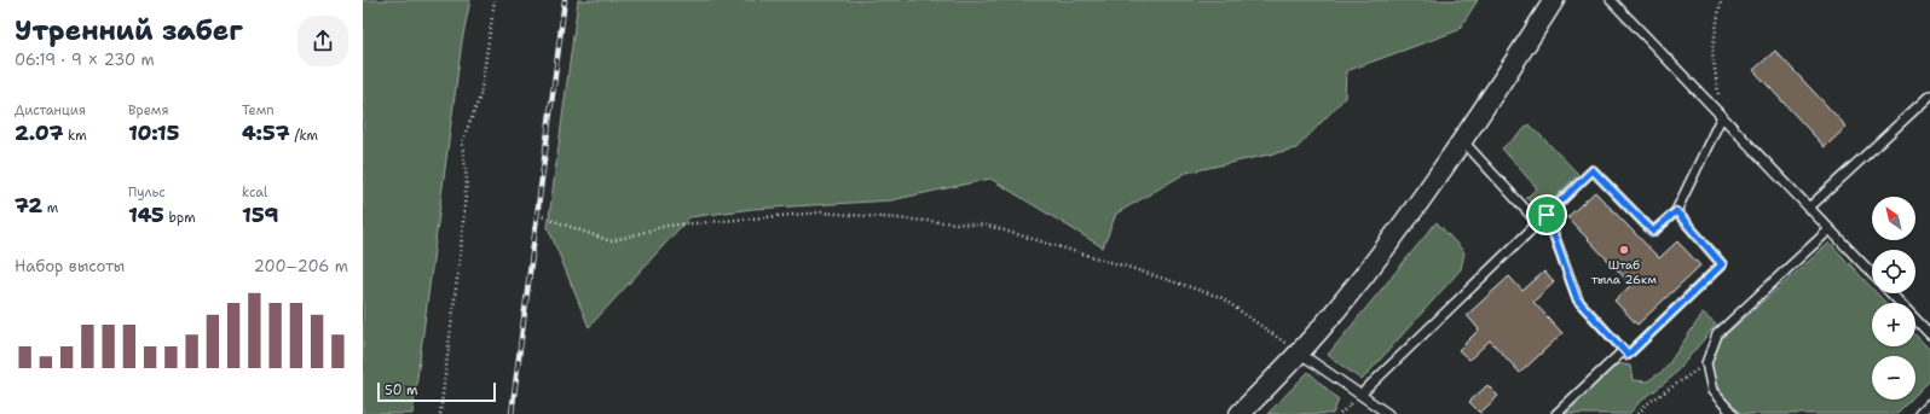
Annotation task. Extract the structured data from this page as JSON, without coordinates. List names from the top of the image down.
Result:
{
  "places": ["Штаб тыла 26км"],
  "scale_bar": "50 m",
  "north": "top left",
  "page": {
    "heading": ["Утренний забег", "06:19 · 9 × 230 m"],
    "stats": [
      ["Дистанция", "2.07 km"],
      ["Время", "10:15"],
      ["Темп", "4:57 /km"],
      ["72 m"],
      ["Пульс", "145 bpm"],
      ["kcal", "159"]
    ],
    "map_buttons": ["+", "−"],
    "chart": ["Набор высоты", "200–206 m"],
    "scale": "50 m"
  }
}
